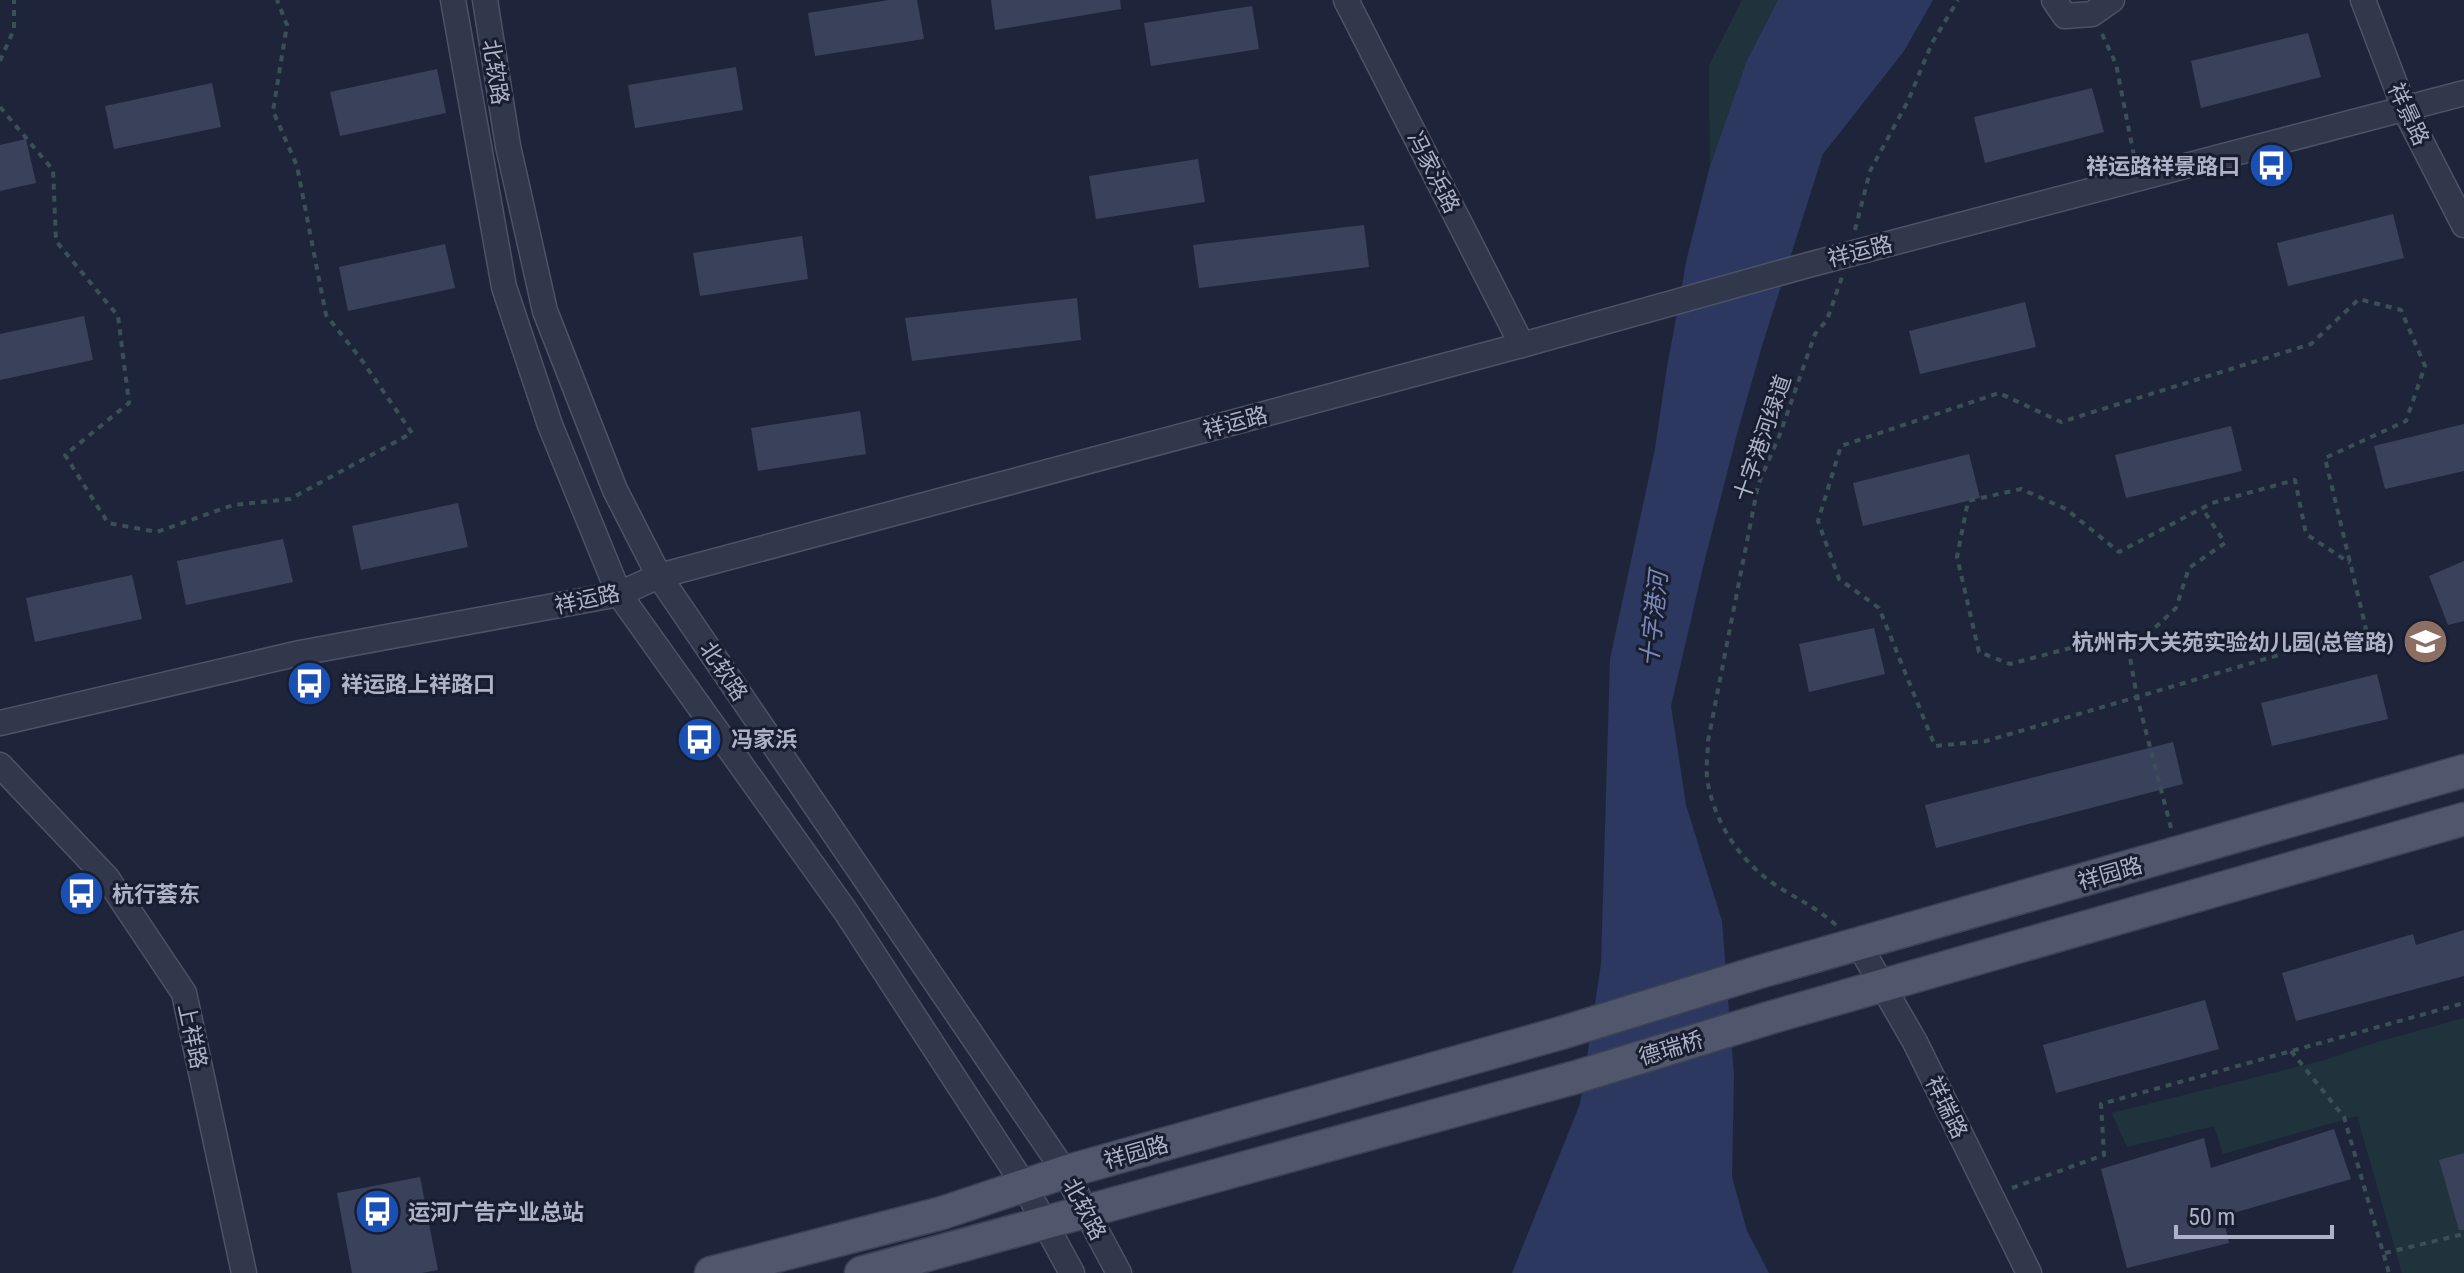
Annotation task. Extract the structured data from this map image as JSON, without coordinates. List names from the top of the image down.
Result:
{
  "streets": {
    "main road": ["祥园路", "德瑞桥"],
    "street": [
      "北软路",
      "祥景路",
      "冯家浜路",
      "祥运路",
      "上祥路",
      "祥瑞路"
    ],
    "path": ["十字港河绿道"]
  },
  "crossings": [
    ["北软路", "祥运路"],
    ["北软路", "祥园路"],
    ["祥景路", "祥运路"],
    ["冯家浜路", "祥运路"],
    ["祥运路", "十字港河绿道"],
    ["十字港河绿道", "祥园路"],
    ["十字港河绿道", "祥瑞路"],
    ["祥园路", "德瑞桥"],
    ["祥园路", "祥瑞路"]
  ],
  "water": ["十字港河"],
  "places": {
    "bus stop": [
      "祥运路祥景路口",
      "祥运路上祥路口",
      "冯家浜",
      "杭行荟东",
      "运河广告产业总站"
    ],
    "school or university": ["杭州市大关苑实验幼儿园(总管路)"]
  },
  "scale_bar": "50 m"
}
